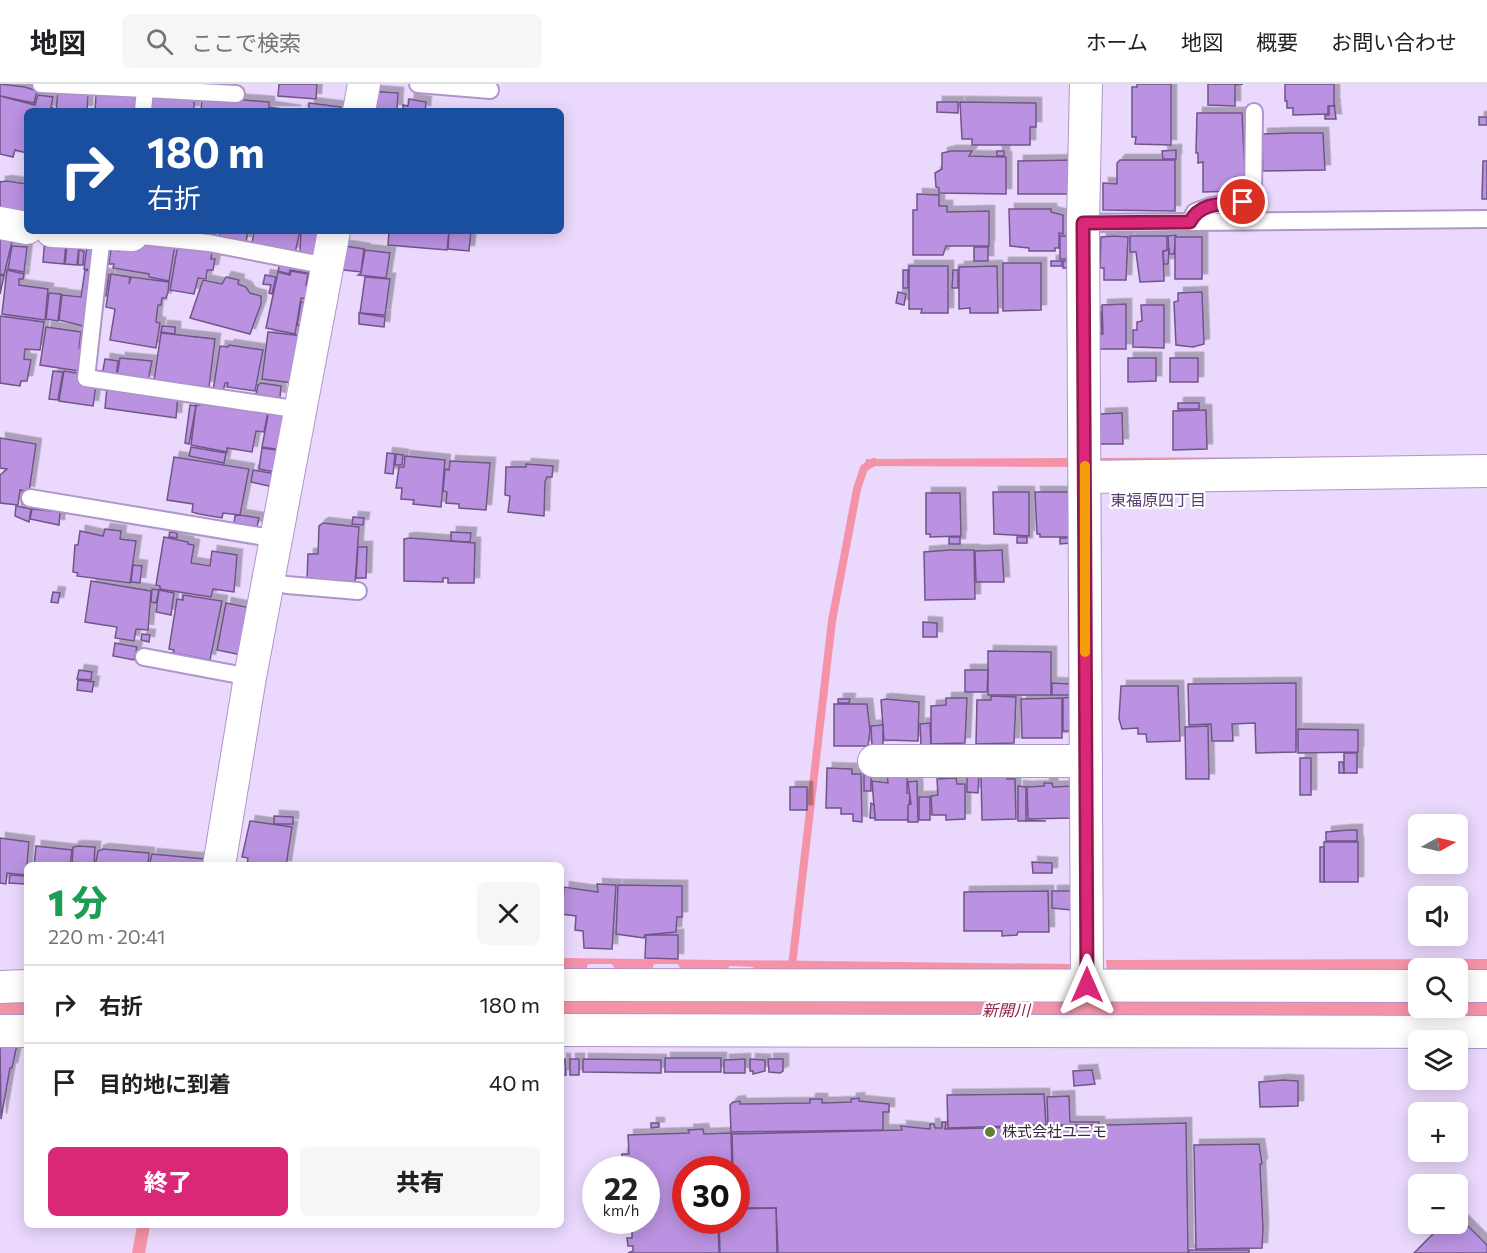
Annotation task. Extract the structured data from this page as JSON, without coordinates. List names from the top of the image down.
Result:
{
  "districts": ["東福原四丁目"],
  "water": ["新開川"],
  "places": ["株式会社ユニモ"],
  "north": "right",
  "page": {
    "header": "地図",
    "search": "ここで検索",
    "nav": [
      "ホーム",
      "地図",
      "概要",
      "お問い合わせ"
    ],
    "turn": ["180 m", "右折"],
    "map_buttons": ["+", "−"],
    "heading": ["1 分", "220 m · 20:41"],
    "list": [
      {
        "name": "右折",
        "value": "180 m"
      },
      {
        "name": "目的地に到着",
        "value": "40 m"
      }
    ],
    "buttons": ["終了", "共有"],
    "speed": "22 km/h",
    "limit": "30"
  }
}
